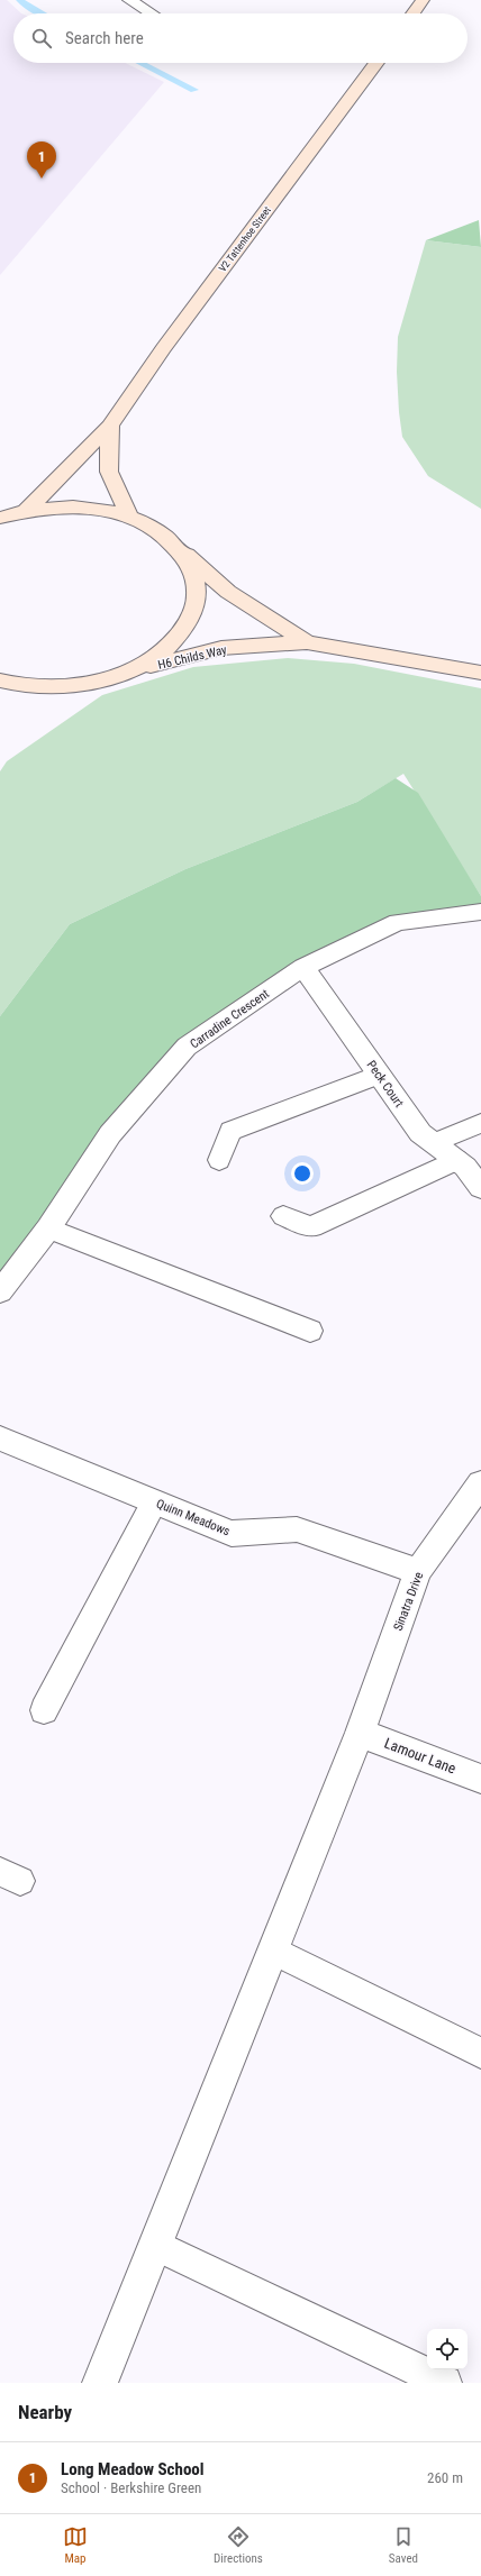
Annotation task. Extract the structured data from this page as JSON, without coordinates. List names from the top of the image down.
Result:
{
  "streets": {
    "street": [
      "V2 Tattenhoe Street",
      "H6 Childs Way",
      "Carradine Crescent",
      "Peck Court",
      "Quinn Meadows",
      "Sinatra Drive",
      "Lamour Lane"
    ]
  },
  "crossings": [
    ["Carradine Crescent", "Peck Court"],
    ["Quinn Meadows", "Sinatra Drive"],
    ["Sinatra Drive", "Lamour Lane"]
  ],
  "page": {
    "search": "Search here",
    "pins": "1",
    "heading": "Nearby",
    "list": [
      {
        "mark": "1",
        "name": "Long Meadow School",
        "note": "School · Berkshire Green",
        "value": "260 m"
      }
    ],
    "nav": ["Map", "Directions", "Saved"]
  }
}
